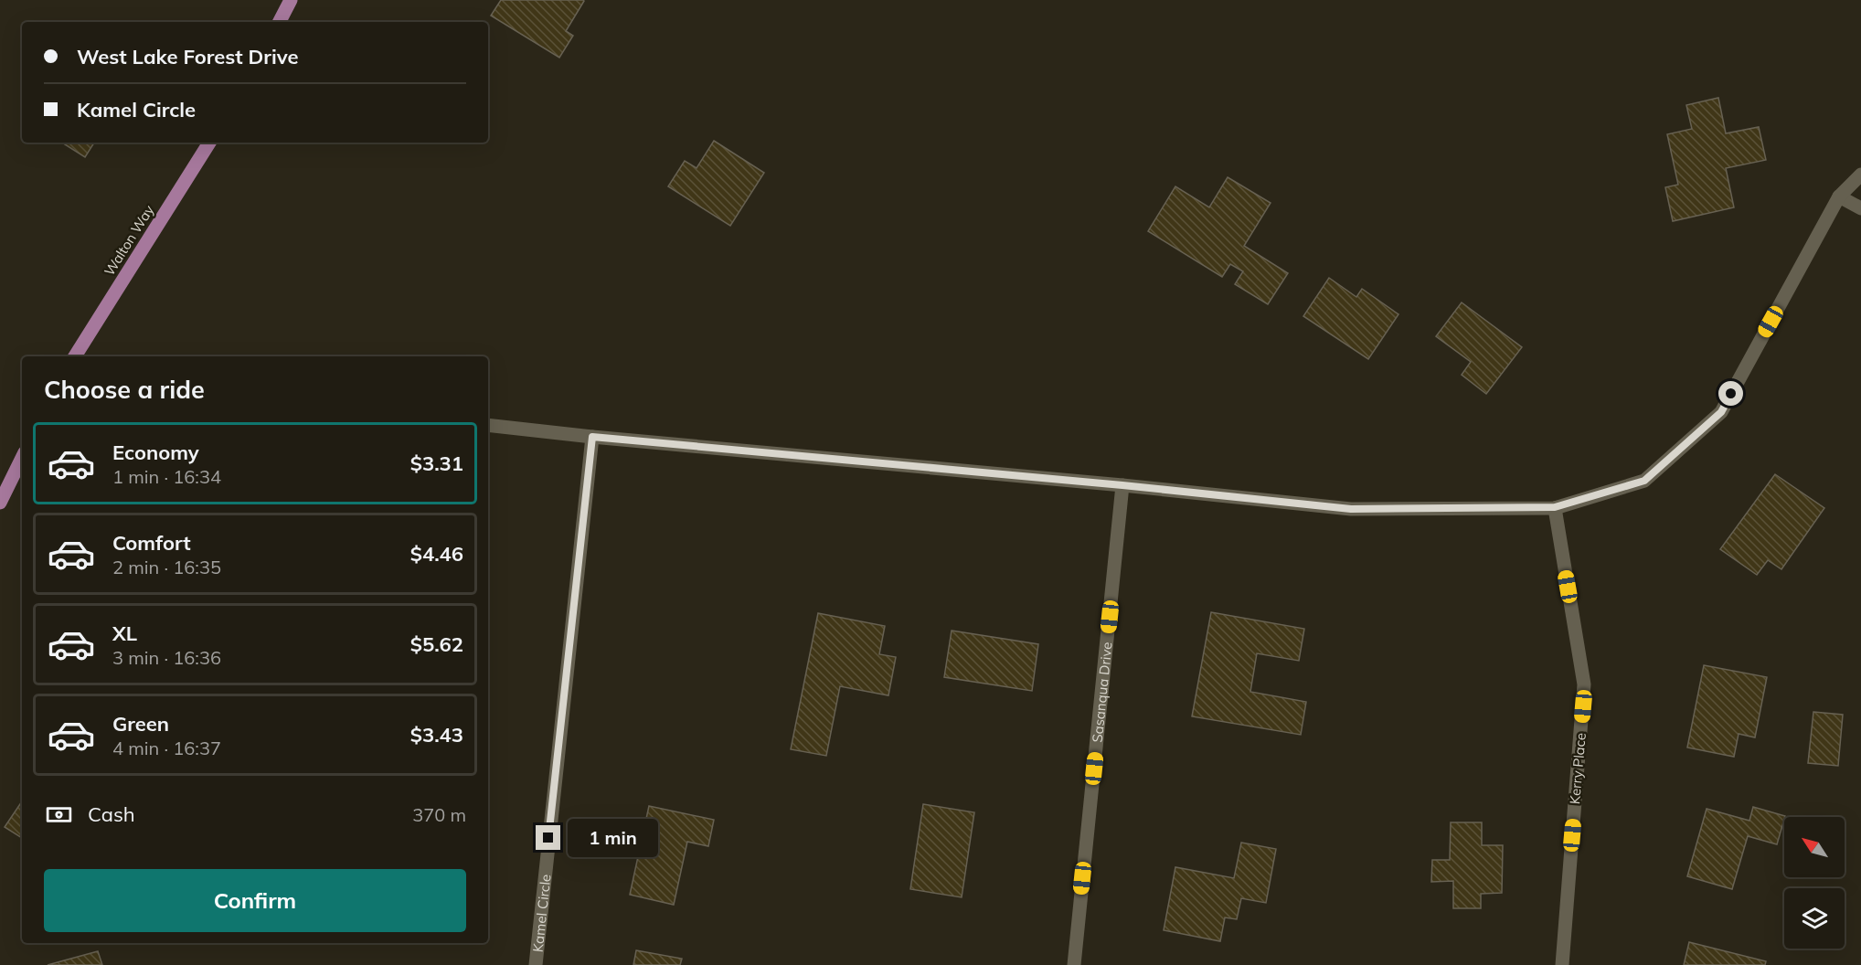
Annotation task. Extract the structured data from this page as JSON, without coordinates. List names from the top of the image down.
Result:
{
  "streets": {
    "main road": ["Walton Way"],
    "street": ["Sasanqua Drive", "Kerry Place", "Kamel Circle"]
  },
  "north": "top left",
  "page": {
    "banner": ["West Lake Forest Drive", "Kamel Circle"],
    "heading": "Choose a ride",
    "list": [
      {
        "name": "Economy",
        "note": "1 min · 16:34",
        "value": "$3.31"
      },
      {
        "name": "Comfort",
        "note": "2 min · 16:35",
        "value": "$4.46"
      },
      {
        "name": "XL",
        "note": "3 min · 16:36",
        "value": "$5.62"
      },
      {
        "name": "Green",
        "note": "4 min · 16:37",
        "value": "$3.43"
      }
    ],
    "pay": ["Cash", "370 m"],
    "bubble": "1 min",
    "buttons": "Confirm"
  }
}
